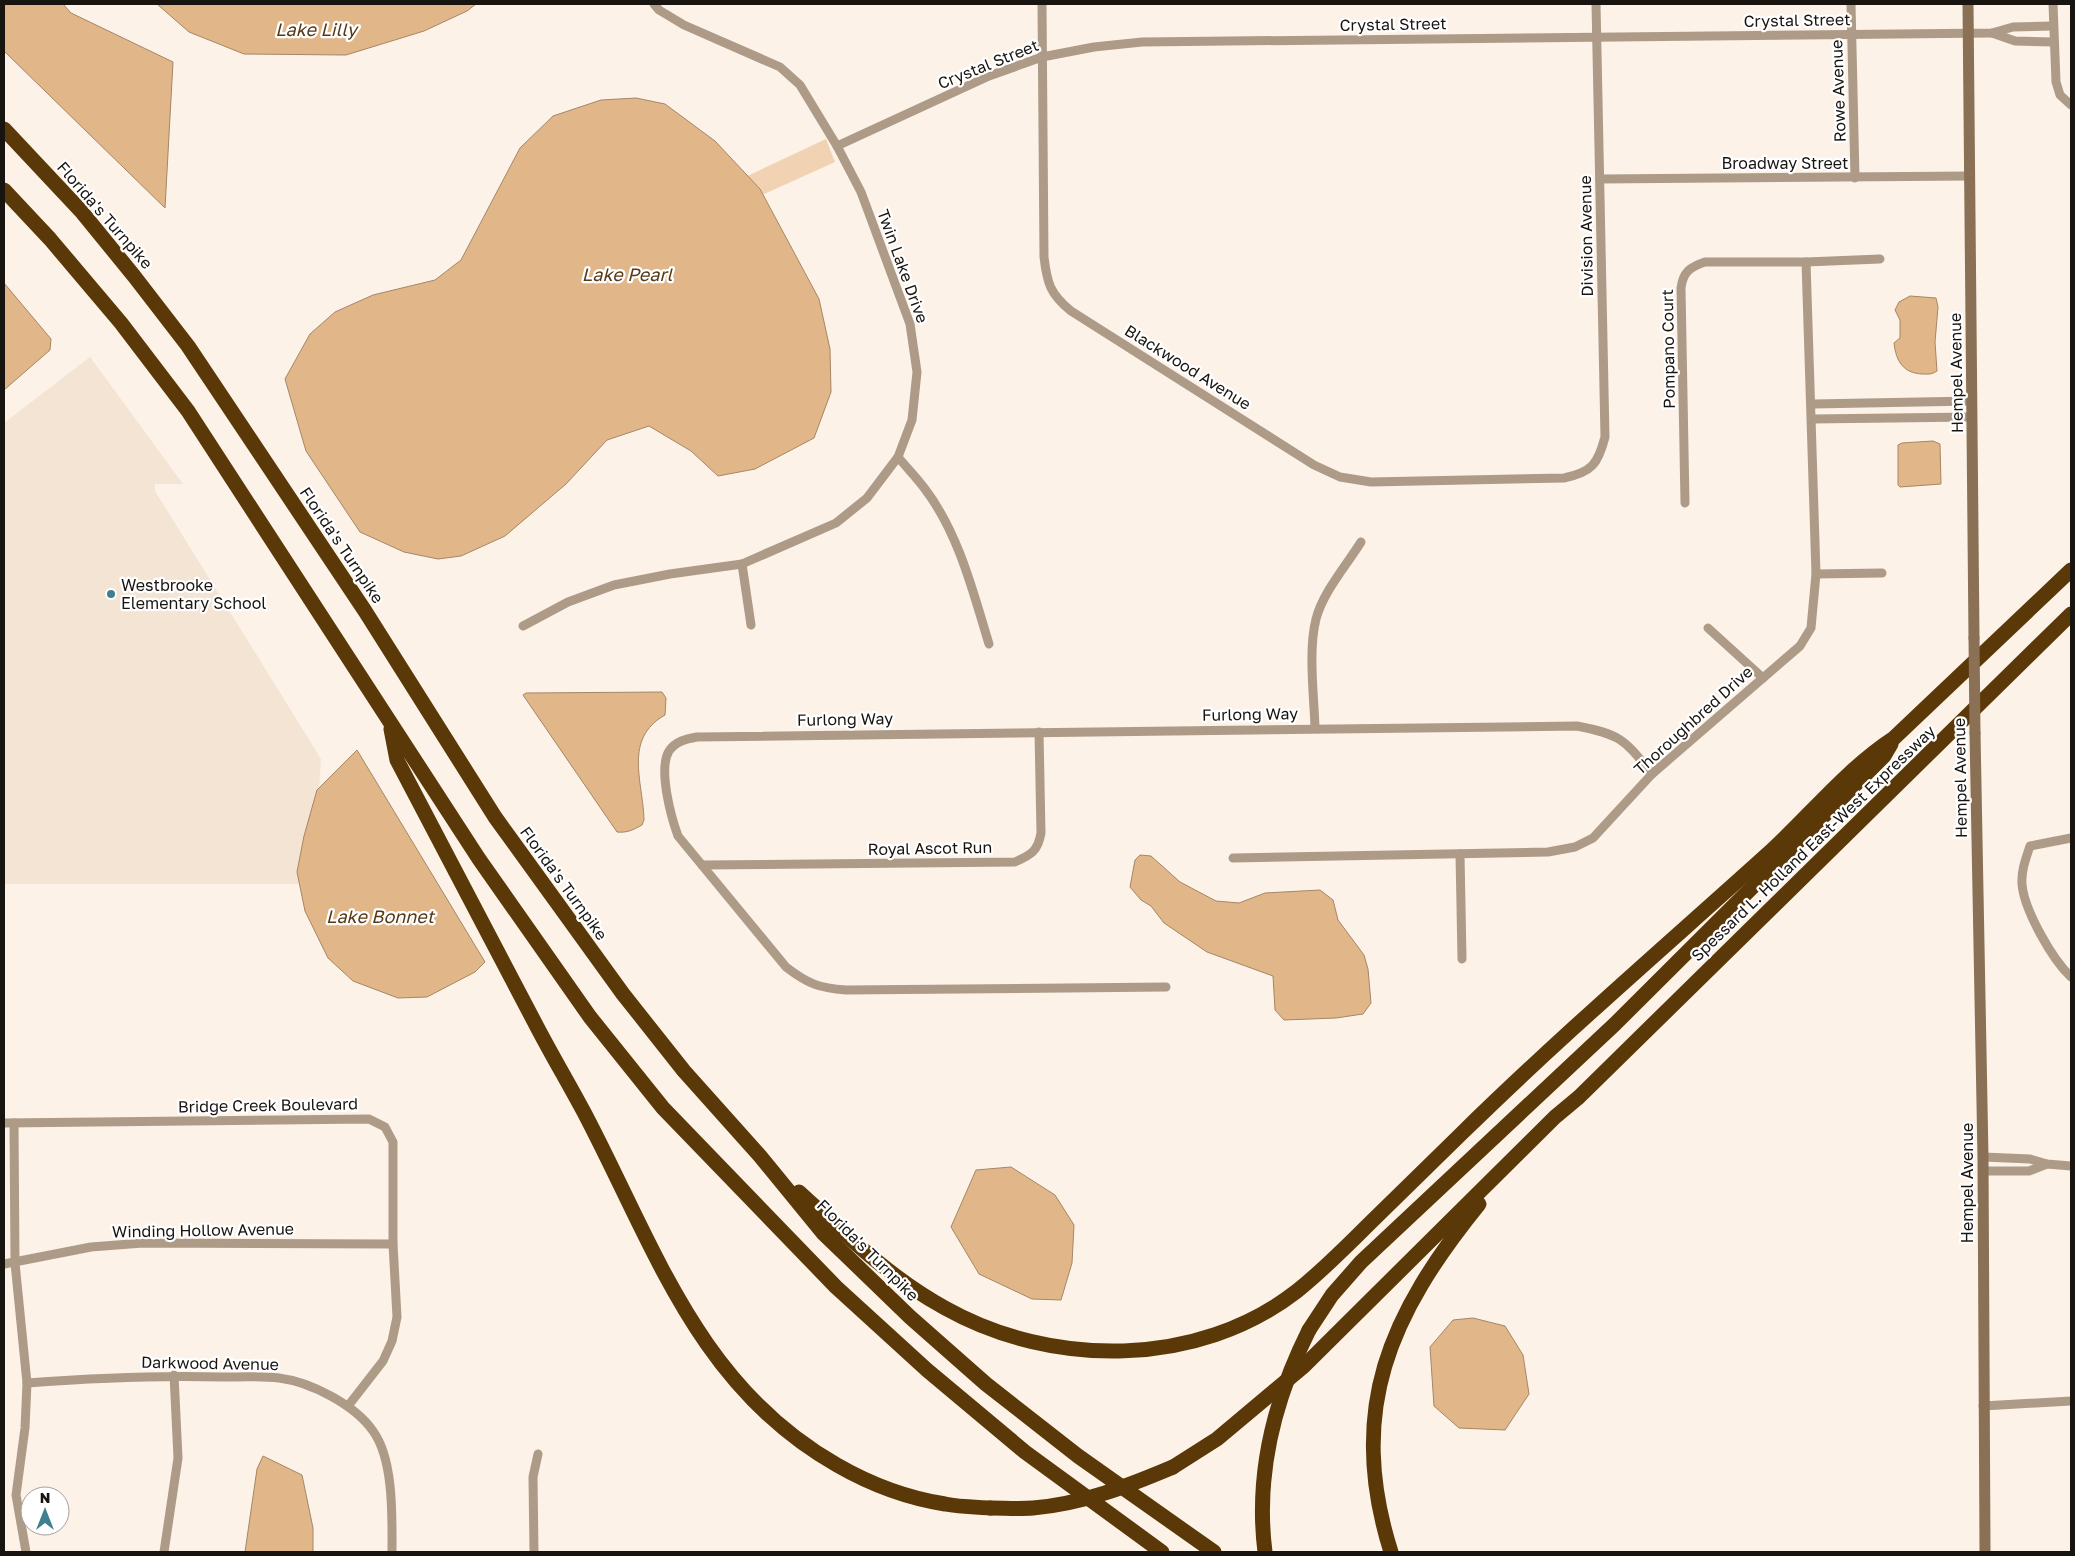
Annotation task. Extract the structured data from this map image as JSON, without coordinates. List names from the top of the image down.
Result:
{
  "streets": {
    "highway": ["Florida's Turnpike", "Spessard L. Holland East-West Expressway"],
    "street": [
      "Crystal Street",
      "Rowe Avenue",
      "Broadway Street",
      "Division Avenue",
      "Twin Lake Drive",
      "Pompano Court",
      "Blackwood Avenue",
      "Hempel Avenue",
      "Furlong Way",
      "Thoroughbred Drive",
      "Royal Ascot Run",
      "Bridge Creek Boulevard",
      "Winding Hollow Avenue",
      "Darkwood Avenue"
    ]
  },
  "crossings": [
    ["Crystal Street", "Rowe Avenue"],
    ["Crystal Street", "Division Avenue"],
    ["Crystal Street", "Twin Lake Drive"],
    ["Crystal Street", "Blackwood Avenue"],
    ["Crystal Street", "Hempel Avenue"],
    ["Rowe Avenue", "Broadway Street"],
    ["Broadway Street", "Division Avenue"],
    ["Broadway Street", "Hempel Avenue"],
    ["Division Avenue", "Blackwood Avenue"],
    ["Pompano Court", "Thoroughbred Drive"],
    ["Furlong Way", "Thoroughbred Drive"],
    ["Furlong Way", "Royal Ascot Run"],
    ["Bridge Creek Boulevard", "Winding Hollow Avenue"],
    ["Bridge Creek Boulevard", "Darkwood Avenue"]
  ],
  "water": ["Lake Lilly", "Lake Pearl", "Lake Bonnet"],
  "places": ["Westbrooke Elementary School"],
  "north": "top"
}
